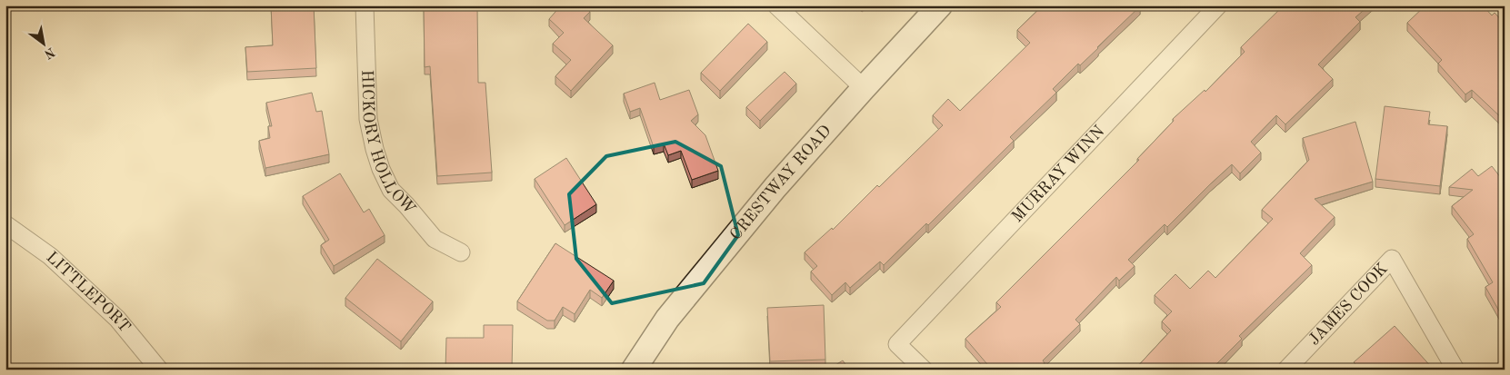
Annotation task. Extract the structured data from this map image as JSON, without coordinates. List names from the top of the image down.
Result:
{
  "streets": {
    "main road": ["CRESTWAY ROAD"],
    "street": [
      "HICKORY HOLLOW",
      "MURRAY WINN",
      "LITTLEPORT",
      "JAMES COOK"
    ]
  },
  "north": "bottom right"
}
